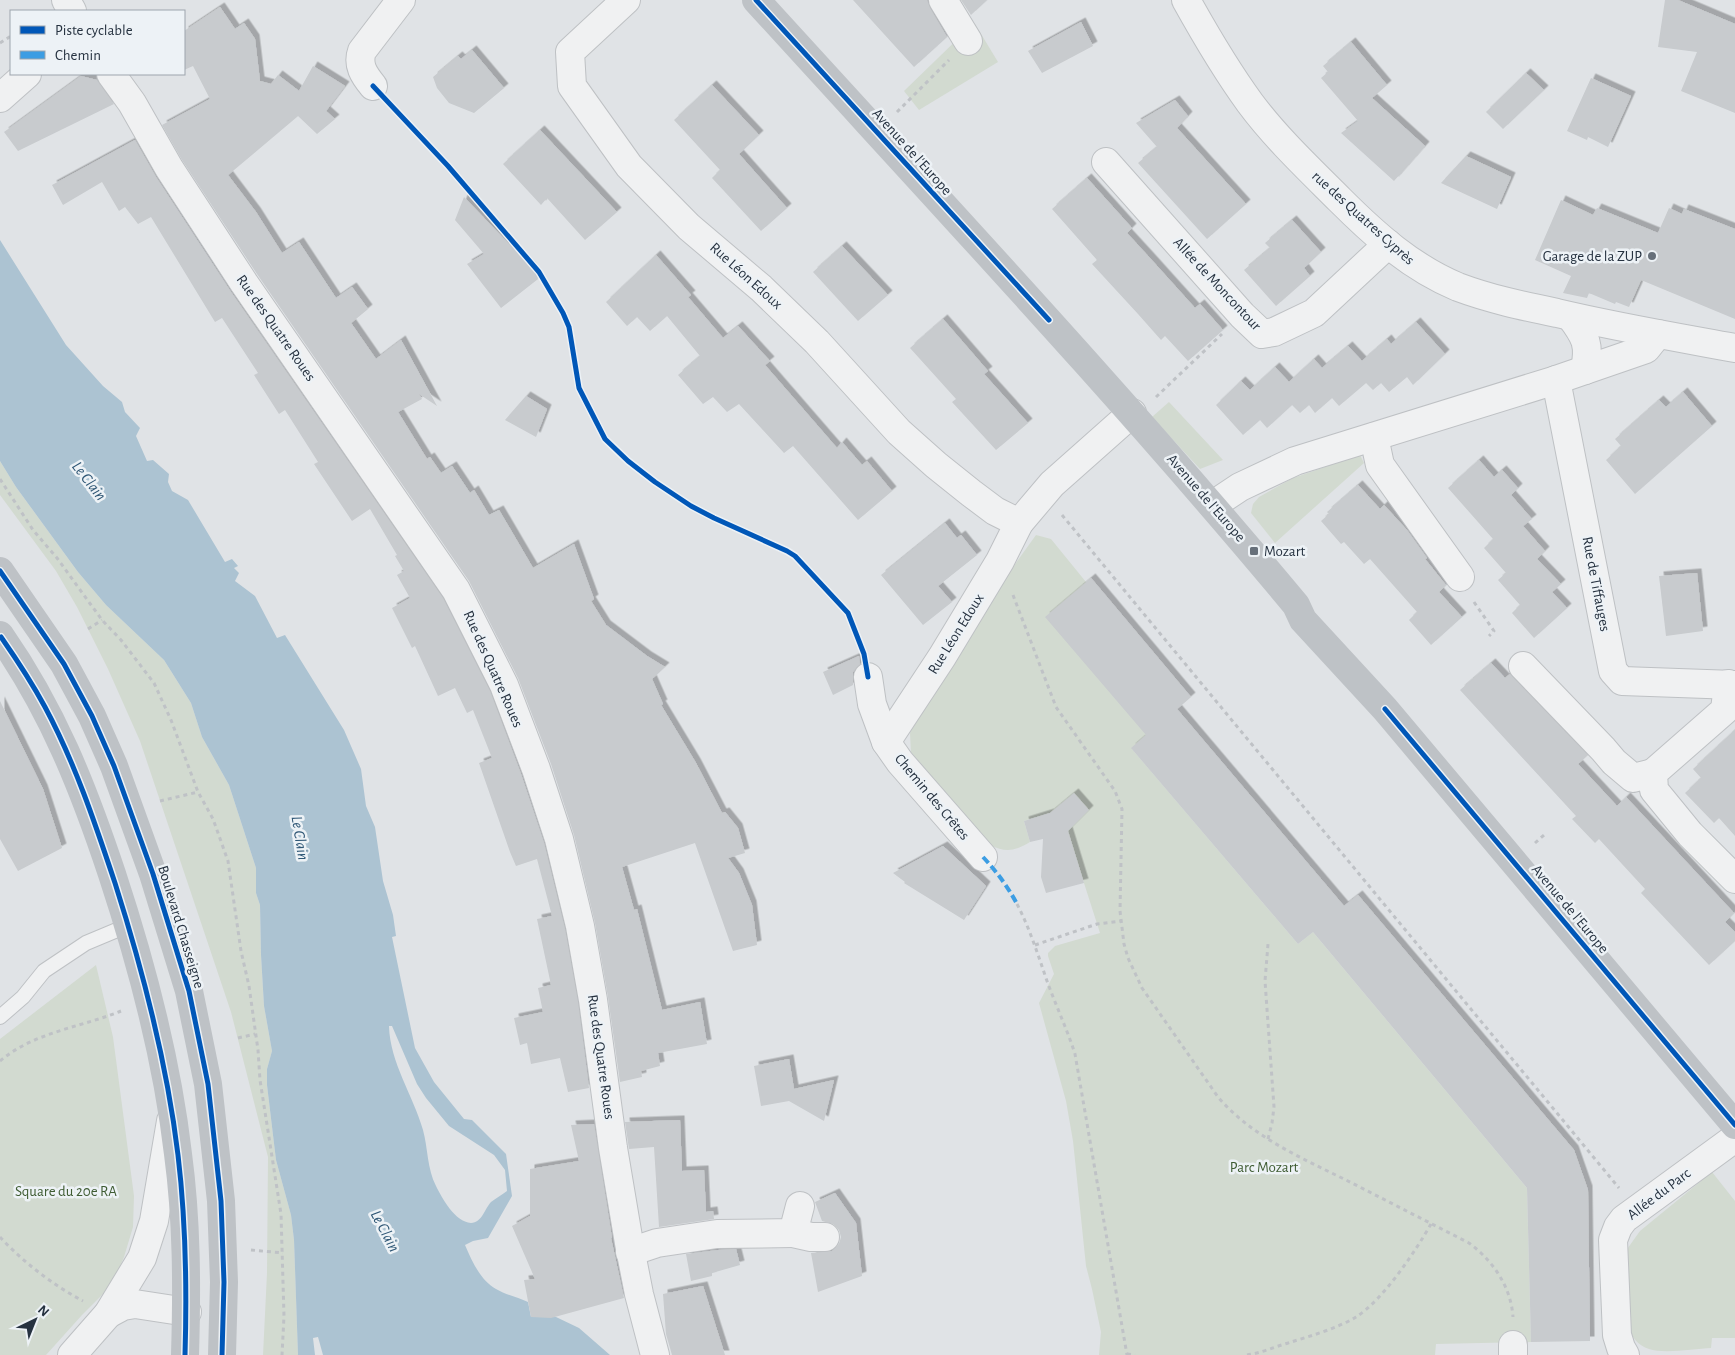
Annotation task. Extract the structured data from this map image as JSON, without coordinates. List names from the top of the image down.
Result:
{
  "streets": {
    "main road": ["Avenue de l'Europe", "Boulevard Chasseigne"],
    "street": [
      "rue des Quatres Cyprès",
      "Rue Léon Edoux",
      "Allée de Moncontour",
      "Rue des Quatre Roues",
      "Rue de Tiffauges",
      "Chemin des Crêtes",
      "Allée du Parc"
    ]
  },
  "crossings": [
    ["Avenue de l'Europe", "Rue Léon Edoux"],
    ["Avenue de l'Europe", "Allée du Parc"],
    ["rue des Quatres Cyprès", "Allée de Moncontour"],
    ["Rue Léon Edoux", "Chemin des Crêtes"]
  ],
  "water": ["Le Clain"],
  "parks": ["Parc Mozart", "Square du 20e RA"],
  "places": {
    "other": ["Garage de la ZUP"],
    "transit": ["Mozart"]
  },
  "legend": ["Piste cyclable", "Chemin"],
  "north": "top right"
}
